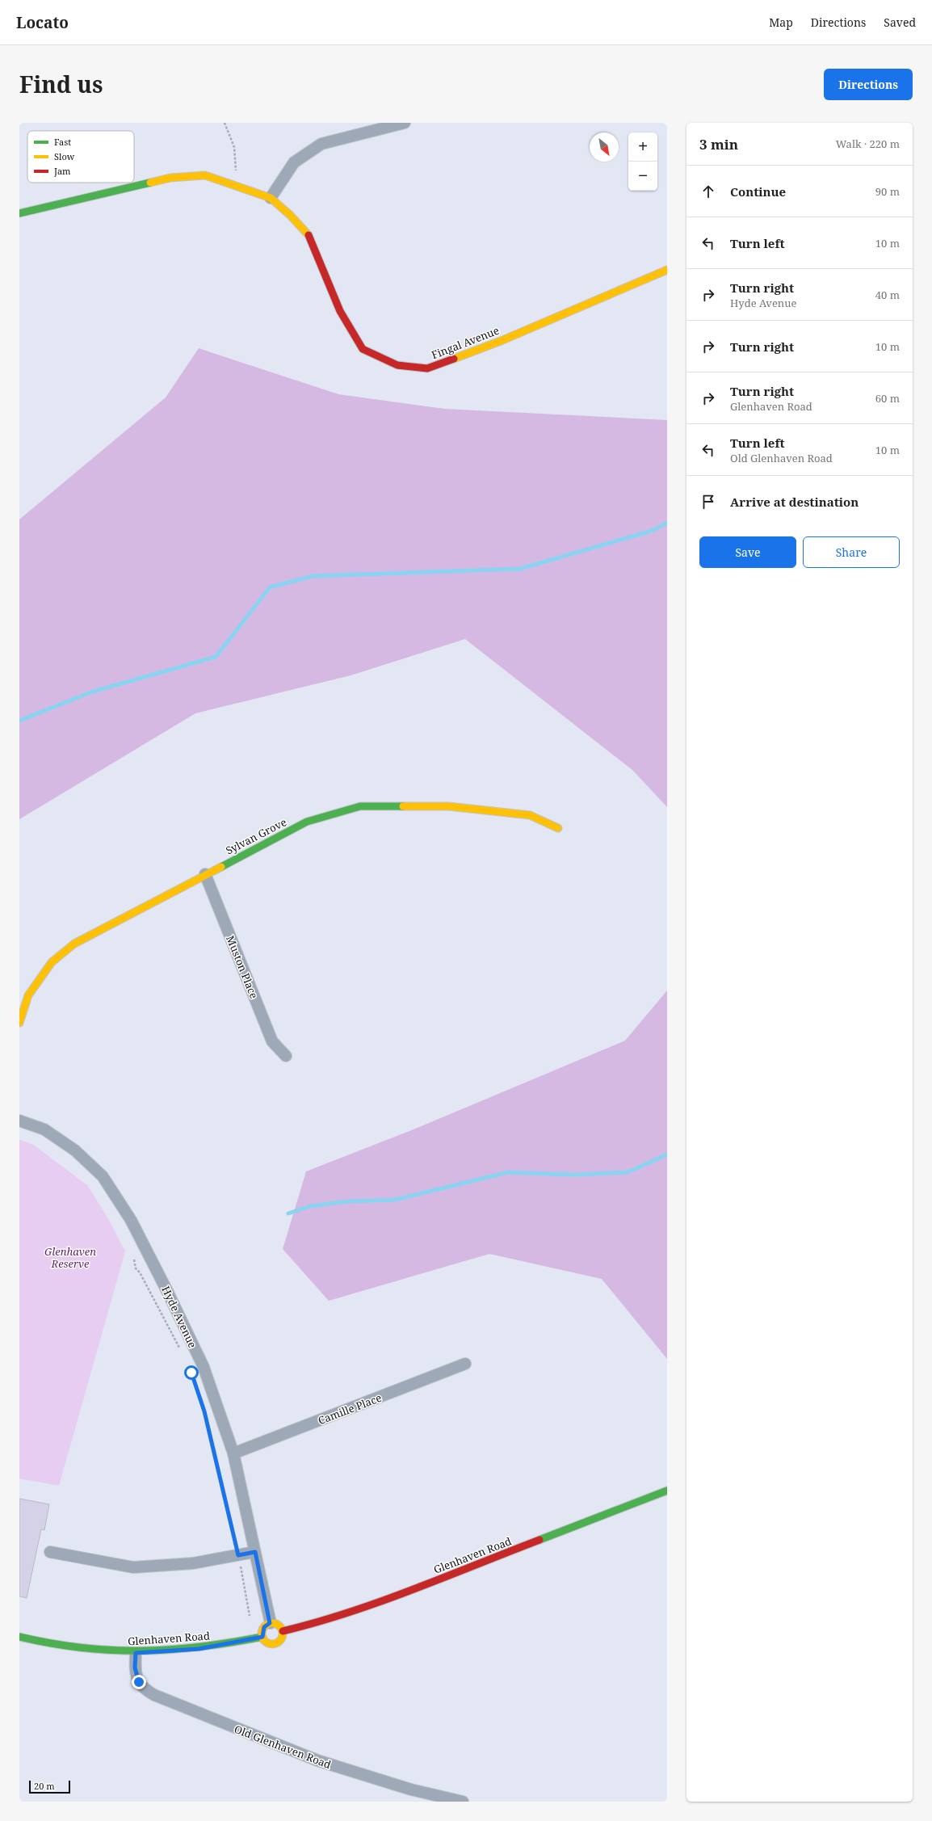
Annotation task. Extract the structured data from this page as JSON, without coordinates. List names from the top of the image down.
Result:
{
  "streets": {
    "street": [
      "Fingal Avenue",
      "Sylvan Grove",
      "Muston Place",
      "Hyde Avenue",
      "Camille Place",
      "Glenhaven Road",
      "Old Glenhaven Road"
    ]
  },
  "crossings": [
    ["Sylvan Grove", "Muston Place"],
    ["Hyde Avenue", "Camille Place"],
    ["Hyde Avenue", "Glenhaven Road"],
    ["Glenhaven Road", "Old Glenhaven Road"]
  ],
  "parks": ["Glenhaven Reserve"],
  "legend": ["Fast", "Slow", "Jam"],
  "scale_bar": "20 m",
  "north": "bottom right",
  "page": {
    "header": "Locato",
    "nav": ["Map", "Directions", "Saved"],
    "title": "Find us",
    "buttons": [
      "Directions",
      ["Save", "Share"]
    ],
    "heading": ["3 min", "Walk · 220 m"],
    "map_buttons": ["+", "−"],
    "list": [
      ["Continue", "90 m"],
      ["Turn left", "10 m"],
      ["Turn right", "Hyde Avenue", "40 m"],
      ["Turn right", "10 m"],
      ["Turn right", "Glenhaven Road", "60 m"],
      ["Turn left", "Old Glenhaven Road", "10 m"],
      "Arrive at destination"
    ],
    "scale": "20 m"
  }
}
